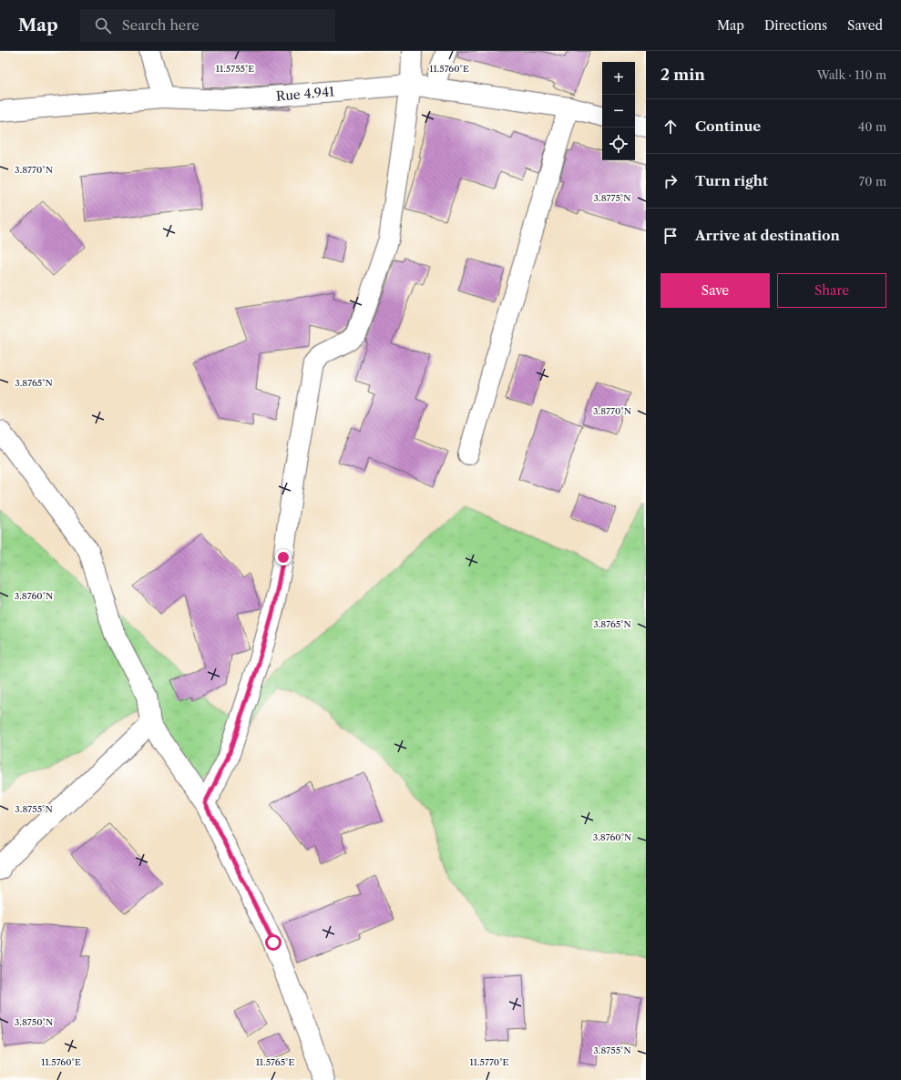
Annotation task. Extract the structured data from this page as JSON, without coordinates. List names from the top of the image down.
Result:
{
  "streets": {
    "street": ["Rue 4.941"]
  },
  "page": {
    "header": "Map",
    "search": "Search here",
    "nav": ["Map", "Directions", "Saved"],
    "heading": ["2 min", "Walk · 110 m"],
    "map_buttons": ["+", "−"],
    "list": [
      ["Continue", "40 m"],
      ["Turn right", "70 m"],
      "Arrive at destination"
    ],
    "buttons": ["Save", "Share"]
  },
  "coordinates": [
    "11.5755°E",
    "11.5760°E",
    "3.8770°N",
    "3.8775°N",
    "3.8765°N",
    "3.8760°N",
    "3.8755°N",
    "3.8750°N",
    "11.5765°E",
    "11.5770°E"
  ]
}
